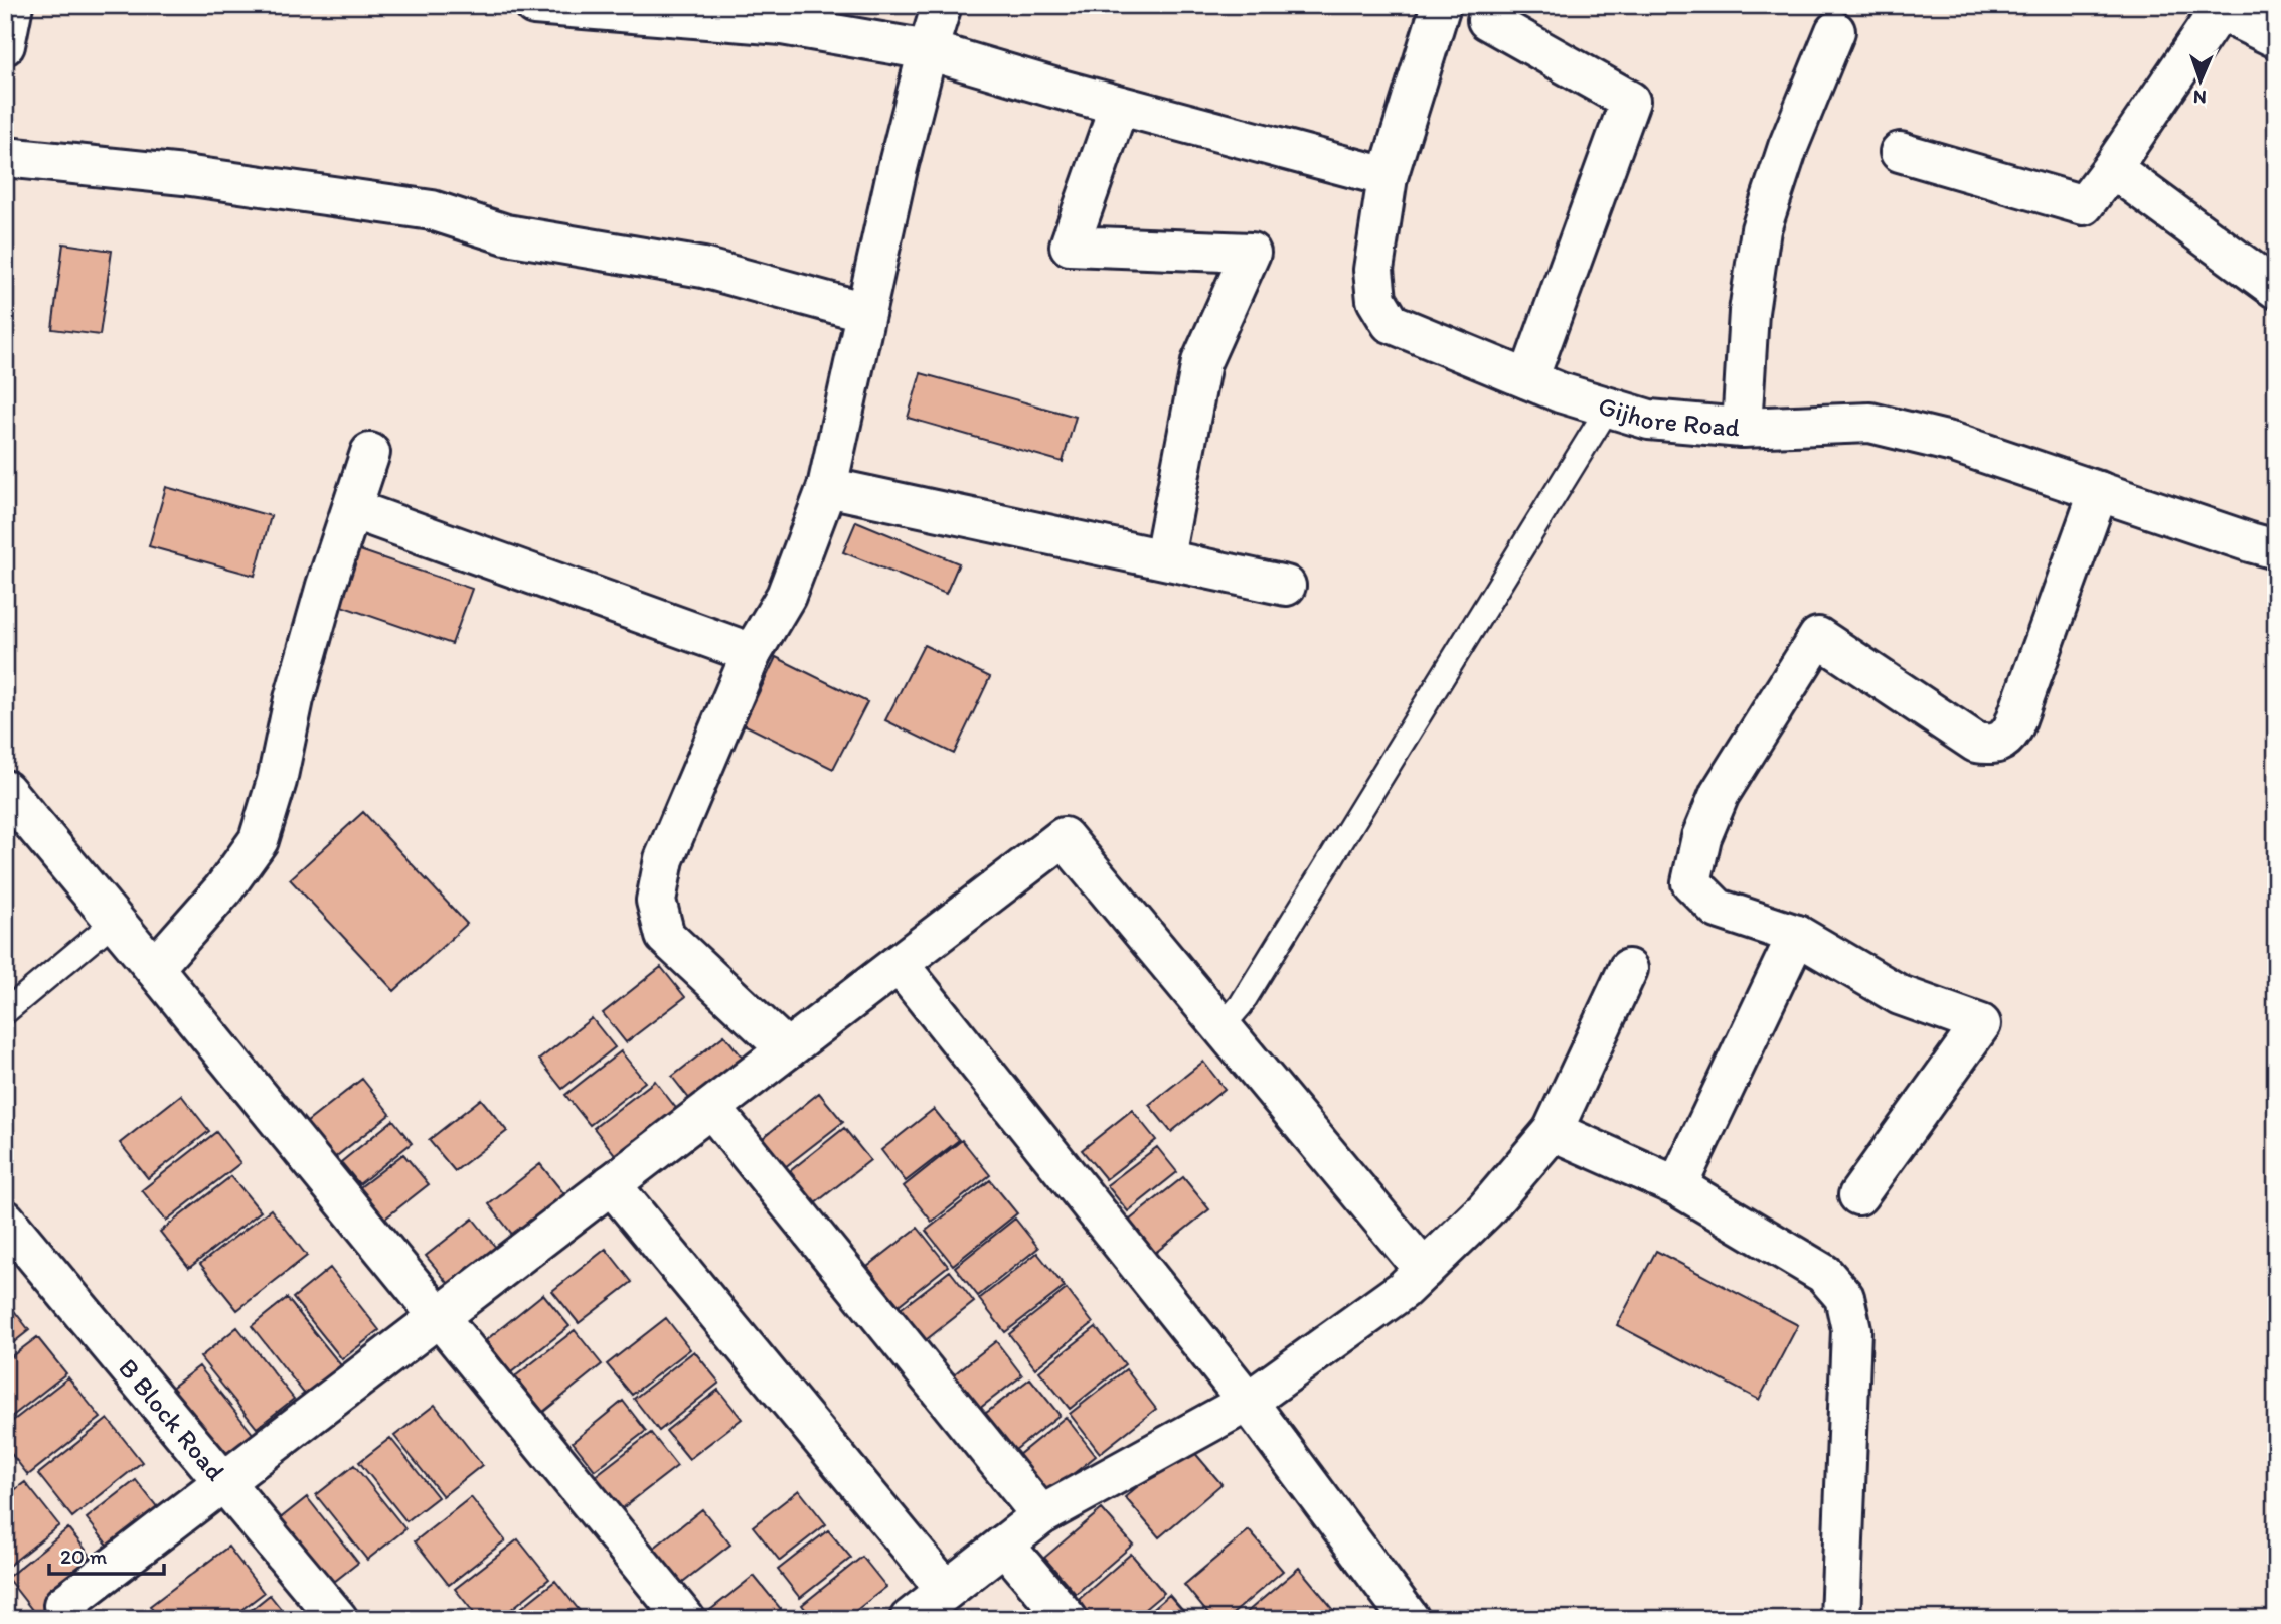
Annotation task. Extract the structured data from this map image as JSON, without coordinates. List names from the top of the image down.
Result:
{
  "streets": {
    "street": ["Gijhore Road", "B Block Road"]
  },
  "scale_bar": "20 m",
  "north": "bottom"
}
